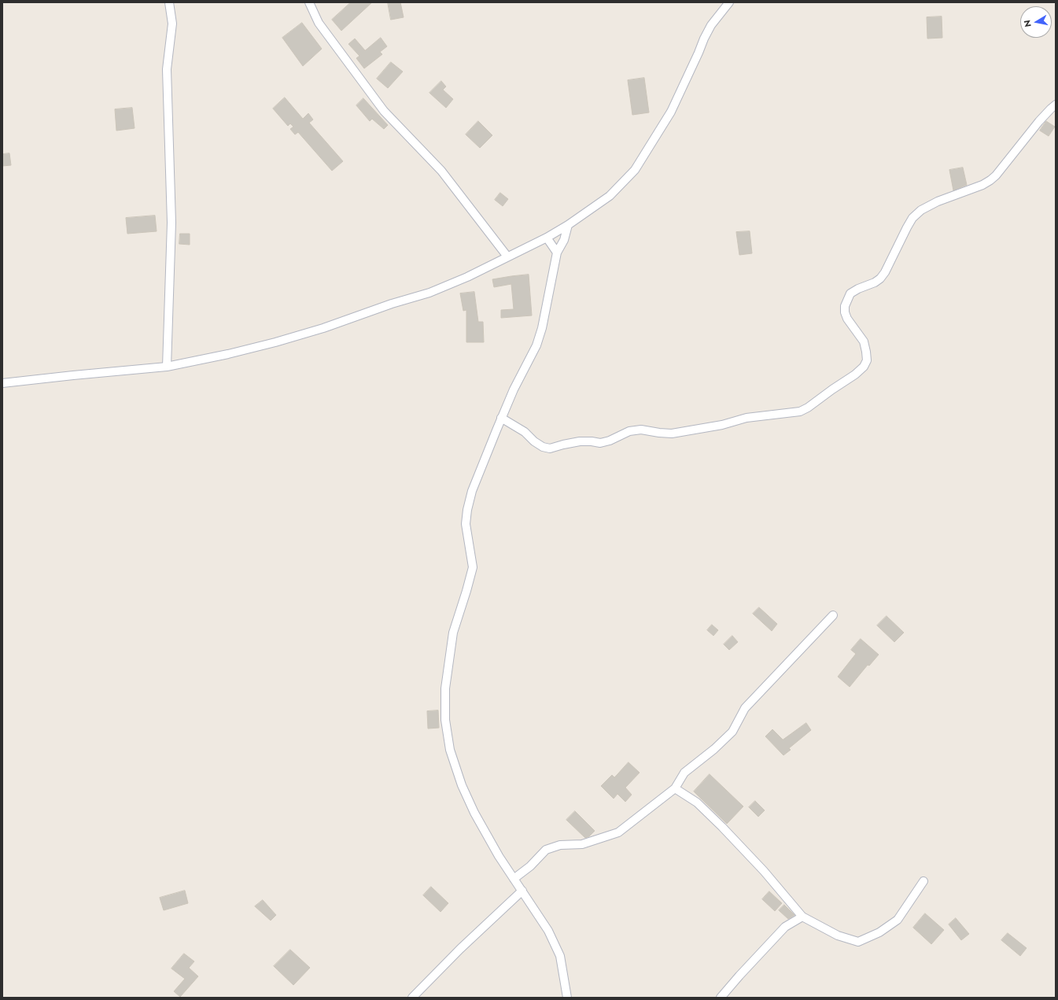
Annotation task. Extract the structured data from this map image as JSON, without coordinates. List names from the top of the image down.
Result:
{
  "north": "left"
}
